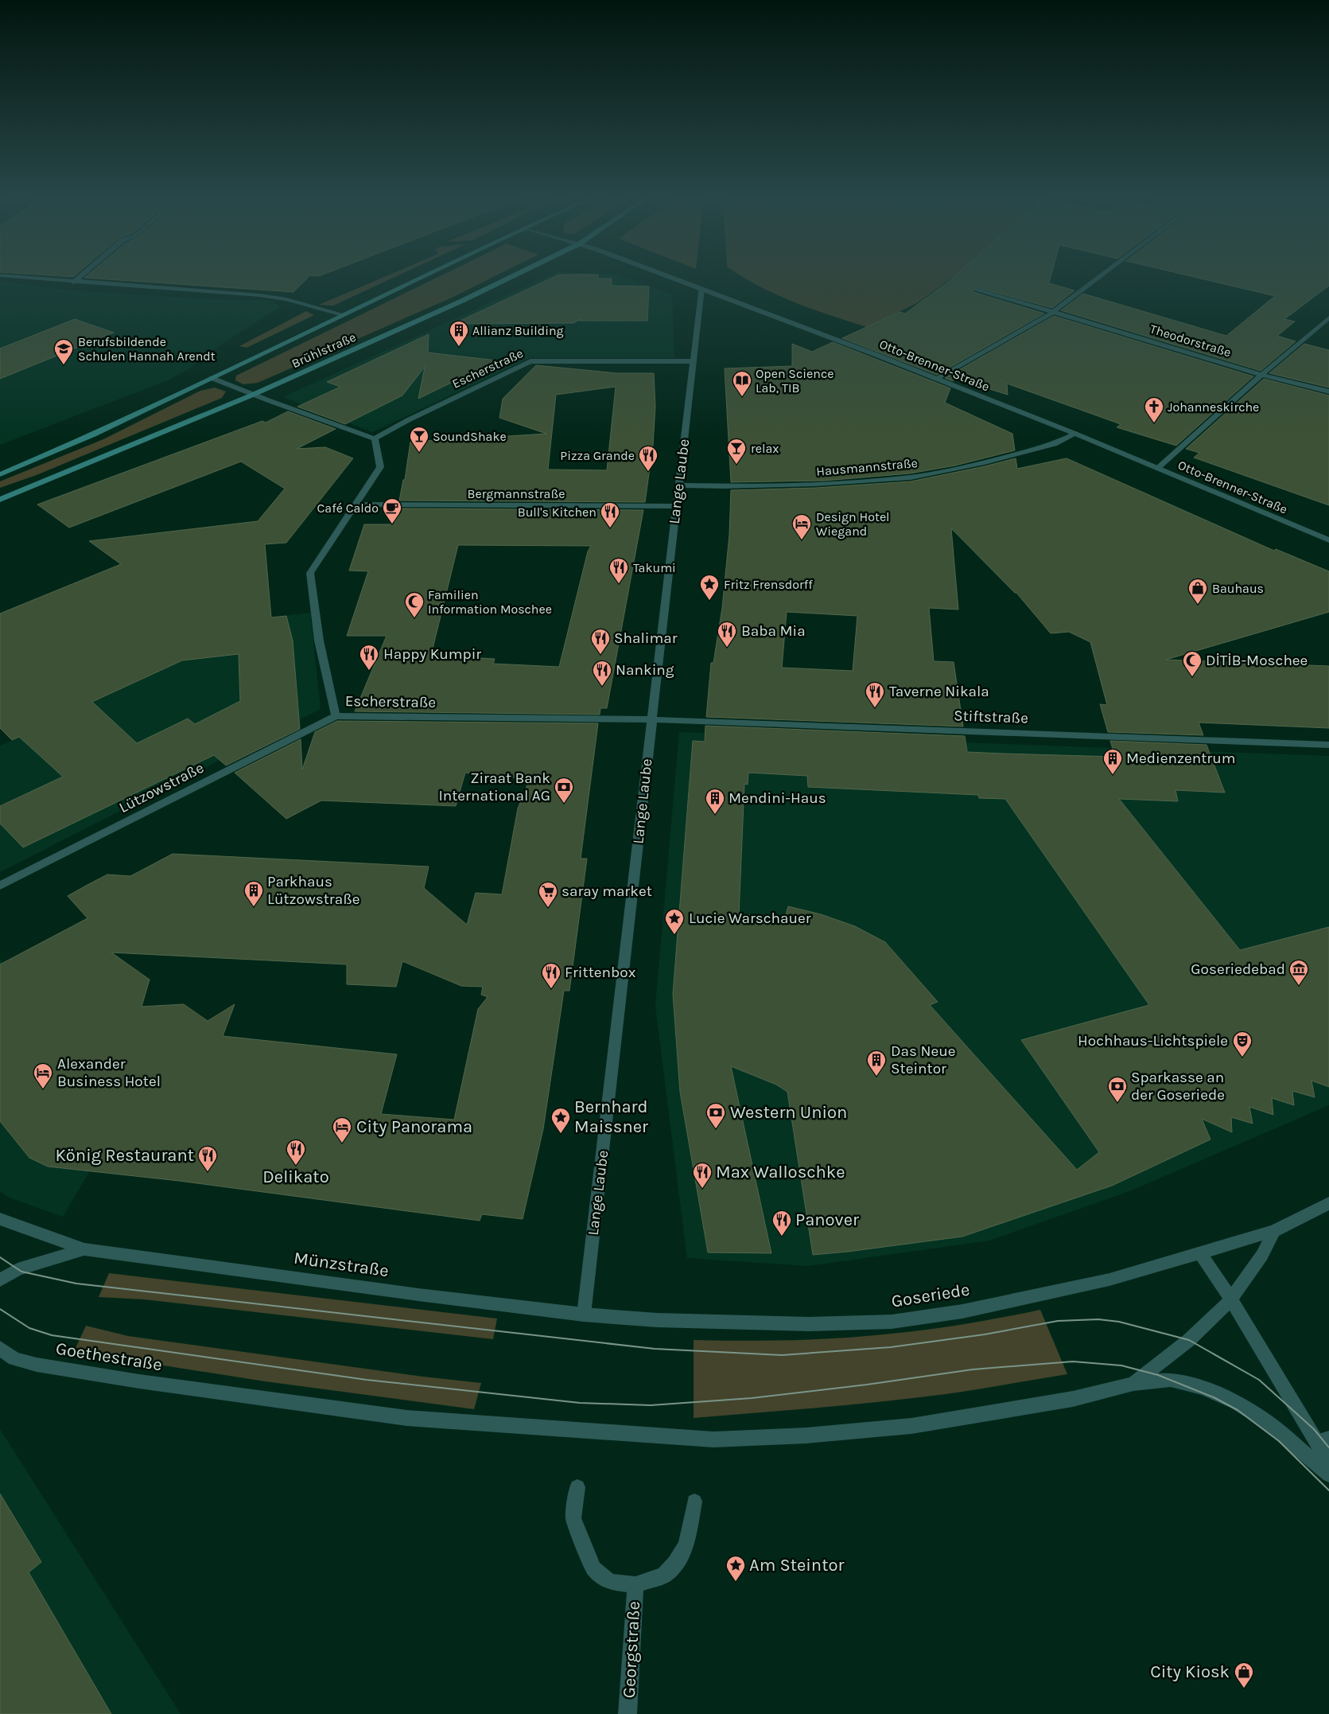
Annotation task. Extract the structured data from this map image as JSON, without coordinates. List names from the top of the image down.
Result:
{
  "streets": {
    "main road": ["Brühlstraße"],
    "street": [
      "Theodorstraße",
      "Otto-Brenner-Straße",
      "Escherstraße",
      "Hausmannstraße",
      "Lange Laube",
      "Bergmannstraße",
      "Stiftstraße",
      "Lützowstraße",
      "Münzstraße",
      "Goseriede",
      "Goethestraße",
      "Georgstraße"
    ]
  },
  "crossings": [
    ["Otto-Brenner-Straße", "Hausmannstraße"],
    ["Otto-Brenner-Straße", "Lange Laube"],
    ["Escherstraße", "Lange Laube"],
    ["Escherstraße", "Bergmannstraße"],
    ["Escherstraße", "Stiftstraße"],
    ["Escherstraße", "Lützowstraße"],
    ["Hausmannstraße", "Lange Laube"],
    ["Lange Laube", "Bergmannstraße"],
    ["Lange Laube", "Stiftstraße"],
    ["Lange Laube", "Münzstraße"],
    ["Lange Laube", "Goseriede"],
    ["Münzstraße", "Goseriede"]
  ],
  "places": {
    "building": [
      "Allianz Building",
      "Medienzentrum",
      "Mendini-Haus",
      "Parkhaus Lützowstraße",
      "Das Neue Steintor"
    ],
    "school or university": ["Berufsbildende Schulen Hannah Arendt"],
    "library": ["Open Science Lab, TIB"],
    "church": ["Johanneskirche"],
    "bar": ["SoundShake", "relax"],
    "restaurant": [
      "Pizza Grande",
      "Bull's Kitchen",
      "Takumi",
      "Baba Mia",
      "Shalimar",
      "Happy Kumpir",
      "Nanking",
      "Taverne Nikala",
      "Frittenbox",
      "Delikato",
      "König Restaurant",
      "Max Walloschke",
      "Panover"
    ],
    "cafe": ["Café Caldo"],
    "hotel": ["Design Hotel Wiegand", "Alexander Business Hotel", "City Panorama"],
    "place": [
      "Fritz Frensdorff",
      "Lucie Warschauer",
      "Bernhard Maissner",
      "Am Steintor"
    ],
    "shop": ["Bauhaus", "City Kiosk"],
    "mosque": ["Familien Information Moschee", "DİTİB-Moschee"],
    "bank": ["Ziraat Bank International AG", "Sparkasse an der Goseriede", "Western Union"],
    "supermarket": ["saray market"],
    "museum": ["Goseriedebad"],
    "theatre": ["Hochhaus-Lichtspiele"]
  }
}
